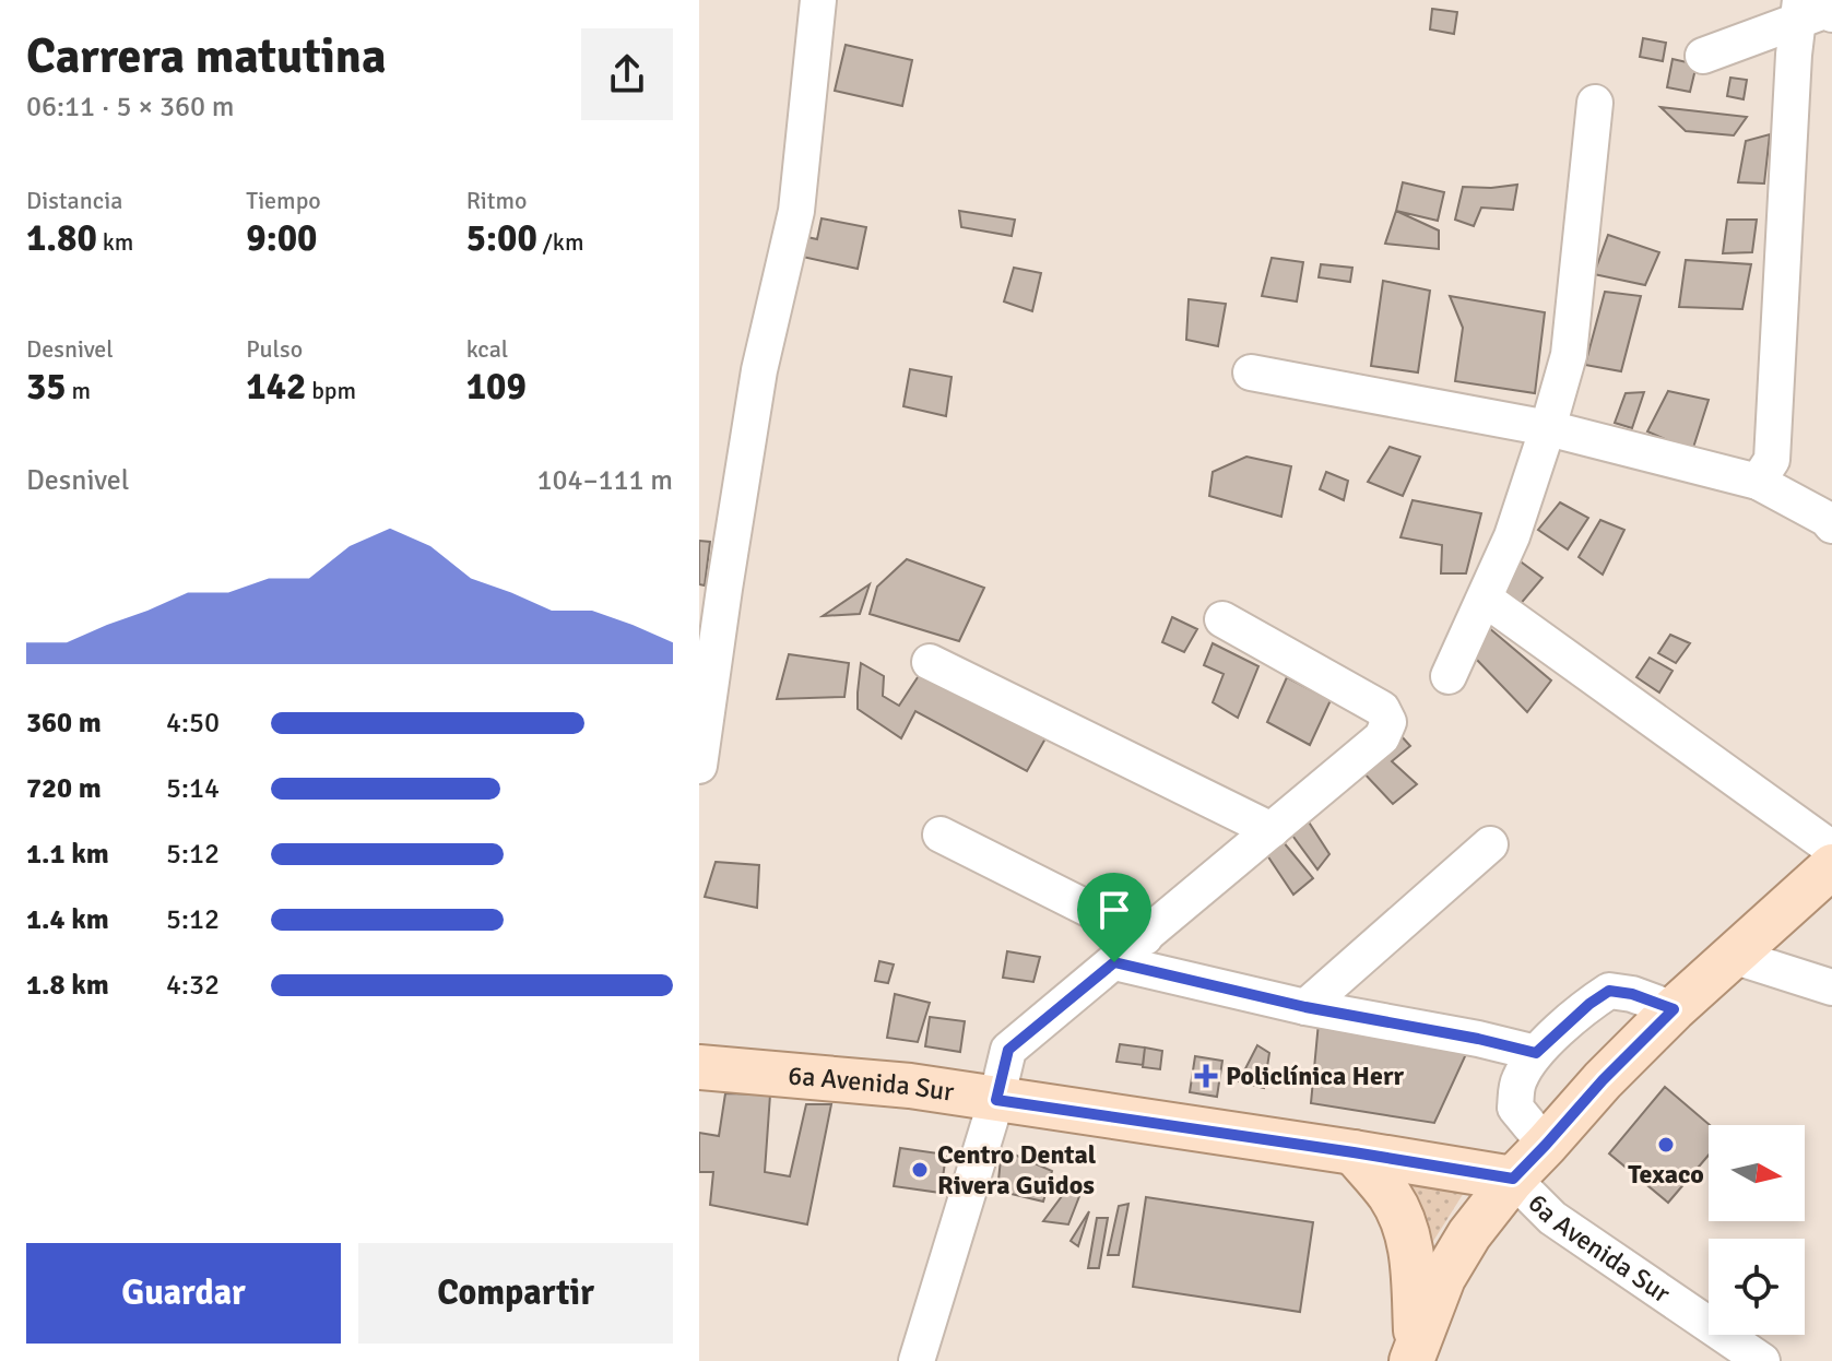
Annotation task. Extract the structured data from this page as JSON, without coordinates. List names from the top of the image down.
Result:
{
  "streets": {
    "main road": ["6a Avenida Sur"]
  },
  "places": {
    "health": ["Policlínica Herr"],
    "other": ["Texaco", "Centro Dental Rivera Guidos"]
  },
  "north": "right",
  "page": {
    "heading": ["Carrera matutina", "06:11 · 5 × 360 m"],
    "stats": [
      ["Distancia", "1.80 km"],
      ["Tiempo", "9:00"],
      ["Ritmo", "5:00 /km"],
      ["Desnivel", "35 m"],
      ["Pulso", "142 bpm"],
      ["kcal", "109"]
    ],
    "chart": ["Desnivel", "104–111 m"],
    "list": [
      {
        "name": "360 m",
        "note": "4:50"
      },
      {
        "name": "720 m",
        "note": "5:14"
      },
      {
        "name": "1.1 km",
        "note": "5:12"
      },
      {
        "name": "1.4 km",
        "note": "5:12"
      },
      {
        "name": "1.8 km",
        "note": "4:32"
      }
    ],
    "buttons": ["Guardar", "Compartir"]
  }
}
